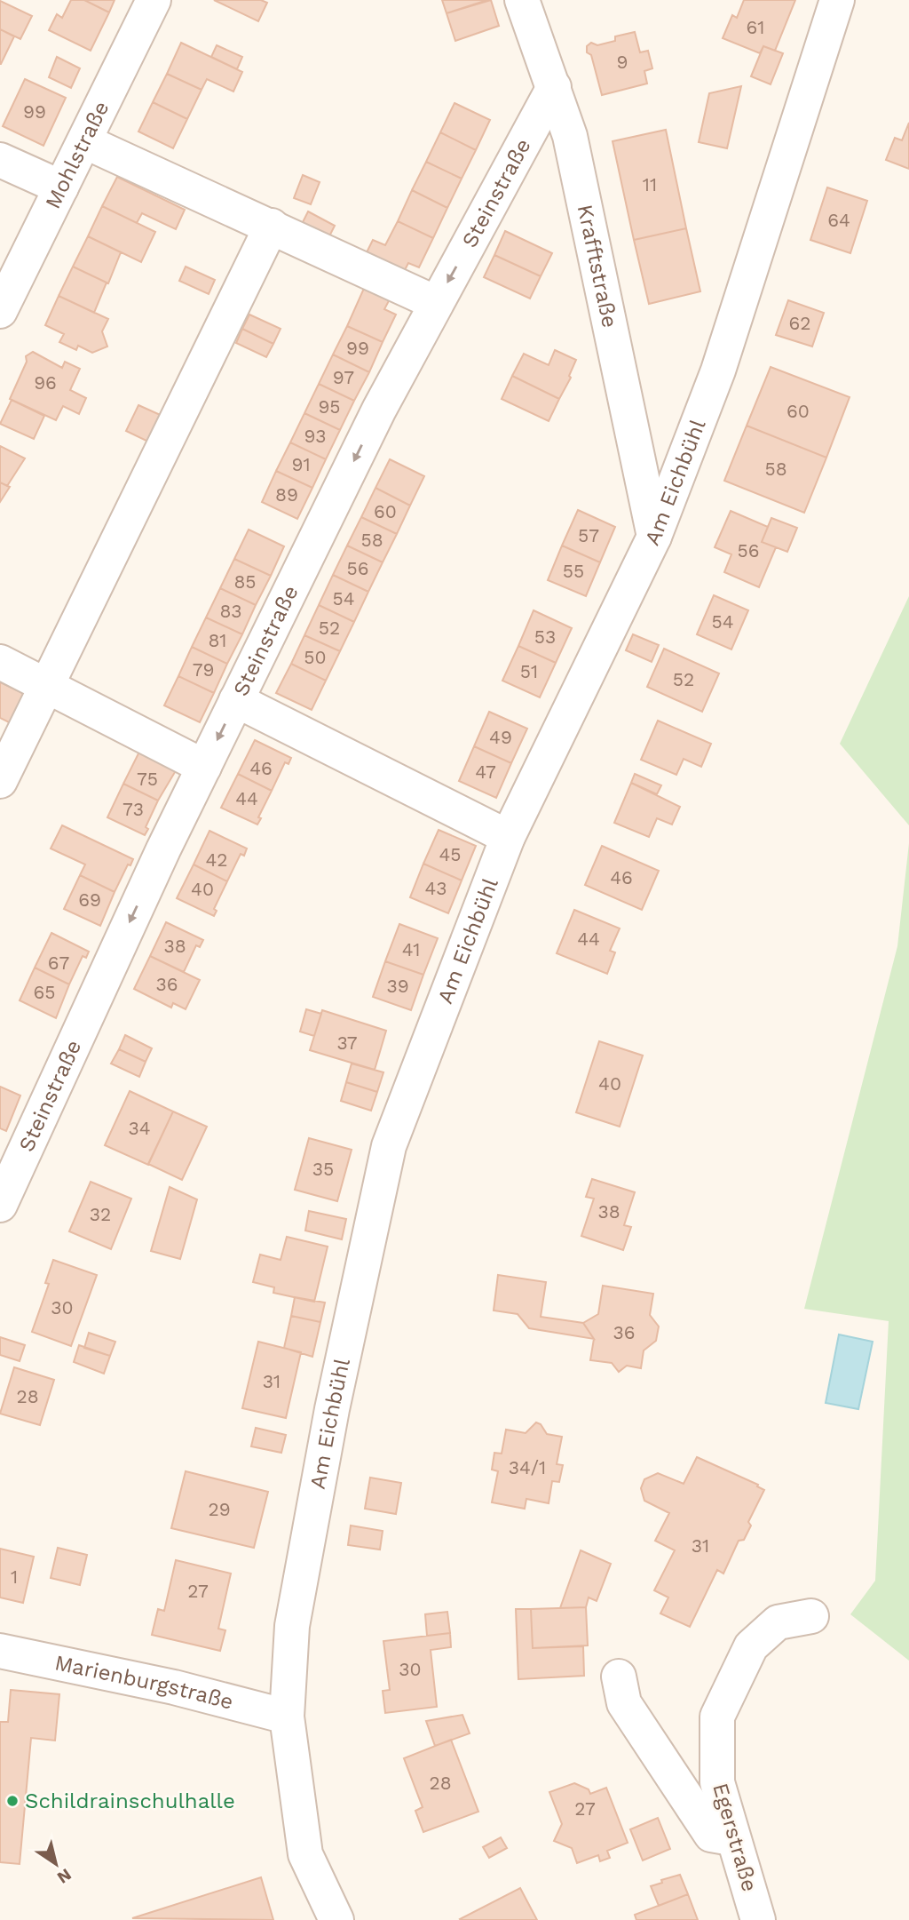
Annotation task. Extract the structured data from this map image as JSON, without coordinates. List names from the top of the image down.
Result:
{
  "streets": {
    "street": [
      "Mohlstraße",
      "Steinstraße",
      "Krafftstraße",
      "Am Eichbühl",
      "Marienburgstraße",
      "Egerstraße"
    ]
  },
  "crossings": [
    ["Steinstraße", "Krafftstraße"],
    ["Krafftstraße", "Am Eichbühl"],
    ["Am Eichbühl", "Marienburgstraße"]
  ],
  "places": ["Schildrainschulhalle"],
  "house_numbers": [
    "61",
    "9",
    "99",
    "11",
    "64",
    "62",
    "99",
    "97",
    "96",
    "95",
    "60",
    "93",
    "91",
    "58",
    "89",
    "60",
    "57",
    "58",
    "56",
    "56",
    "55",
    "85",
    "54",
    "83",
    "54",
    "52",
    "53",
    "81",
    "50",
    "79",
    "51",
    "52",
    "49",
    "46",
    "47",
    "75",
    "44",
    "73",
    "45",
    "42",
    "46",
    "43",
    "40",
    "69",
    "44",
    "38",
    "41",
    "67",
    "36",
    "39",
    "65",
    "37",
    "40",
    "34",
    "35",
    "38",
    "32",
    "30",
    "36",
    "31",
    "28",
    "34/1",
    "29",
    "31",
    "1",
    "27",
    "30",
    "28",
    "27"
  ],
  "north": "bottom right"
}
